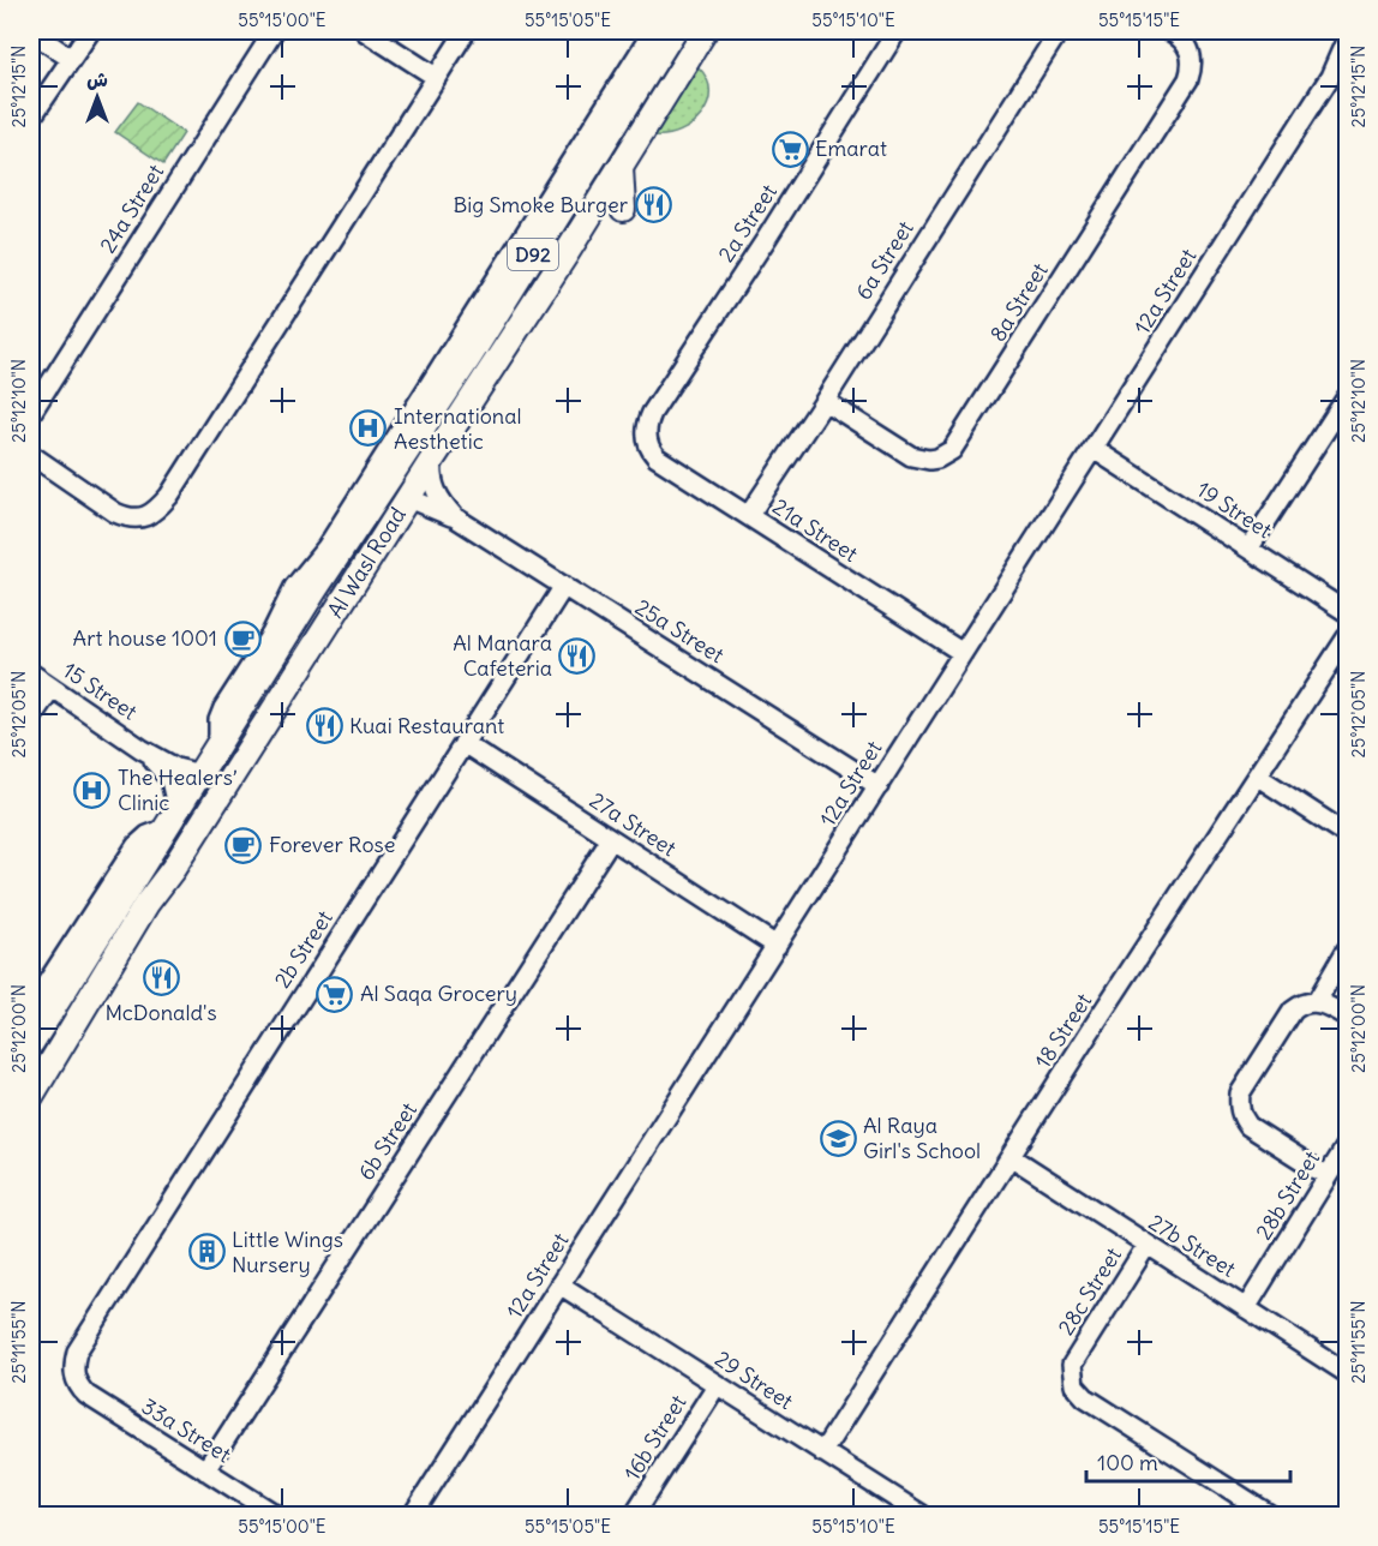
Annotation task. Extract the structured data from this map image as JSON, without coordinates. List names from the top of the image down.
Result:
{
  "streets": {
    "main road": ["D92", "Al Wasl Road"],
    "street": [
      "24a Street",
      "2a Street",
      "6a Street",
      "12a Street",
      "8a Street",
      "19 Street",
      "21a Street",
      "25a Street",
      "15 Street",
      "27a Street",
      "2b Street",
      "18 Street",
      "6b Street",
      "28b Street",
      "27b Street",
      "28c Street",
      "29 Street",
      "33a Street",
      "16b Street"
    ]
  },
  "crossings": [
    ["2a Street", "21a Street"],
    ["6a Street", "8a Street"],
    ["6a Street", "21a Street"],
    ["12a Street", "19 Street"],
    ["12a Street", "21a Street"],
    ["12a Street", "25a Street"],
    ["12a Street", "27a Street"],
    ["12a Street", "29 Street"],
    ["Al Wasl Road", "25a Street"],
    ["25a Street", "2b Street"],
    ["27a Street", "2b Street"],
    ["27a Street", "6b Street"],
    ["2b Street", "33a Street"],
    ["18 Street", "27b Street"],
    ["18 Street", "29 Street"],
    ["6b Street", "33a Street"],
    ["28b Street", "27b Street"],
    ["27b Street", "28c Street"],
    ["29 Street", "16b Street"]
  ],
  "places": {
    "supermarket": ["Emarat", "Al Saqa Grocery"],
    "restaurant": [
      "Big Smoke Burger",
      "Al Manara Cafeteria",
      "Kuai Restaurant",
      "McDonald's"
    ],
    "hospital": ["International Aesthetic", "The Healers’ Clinic"],
    "cafe": ["Art house 1001", "Forever Rose"],
    "school or university": ["Al Raya Girl's School"],
    "building": ["Little Wings Nursery"]
  },
  "scale_bar": "100 m",
  "north": "top",
  "coordinates": [
    "55°15'00\"E",
    "55°15'05\"E",
    "55°15'10\"E",
    "55°15'15\"E",
    "25°12'15\"N",
    "25°12'10\"N",
    "25°12'05\"N",
    "25°12'00\"N",
    "25°11'55\"N"
  ]
}
